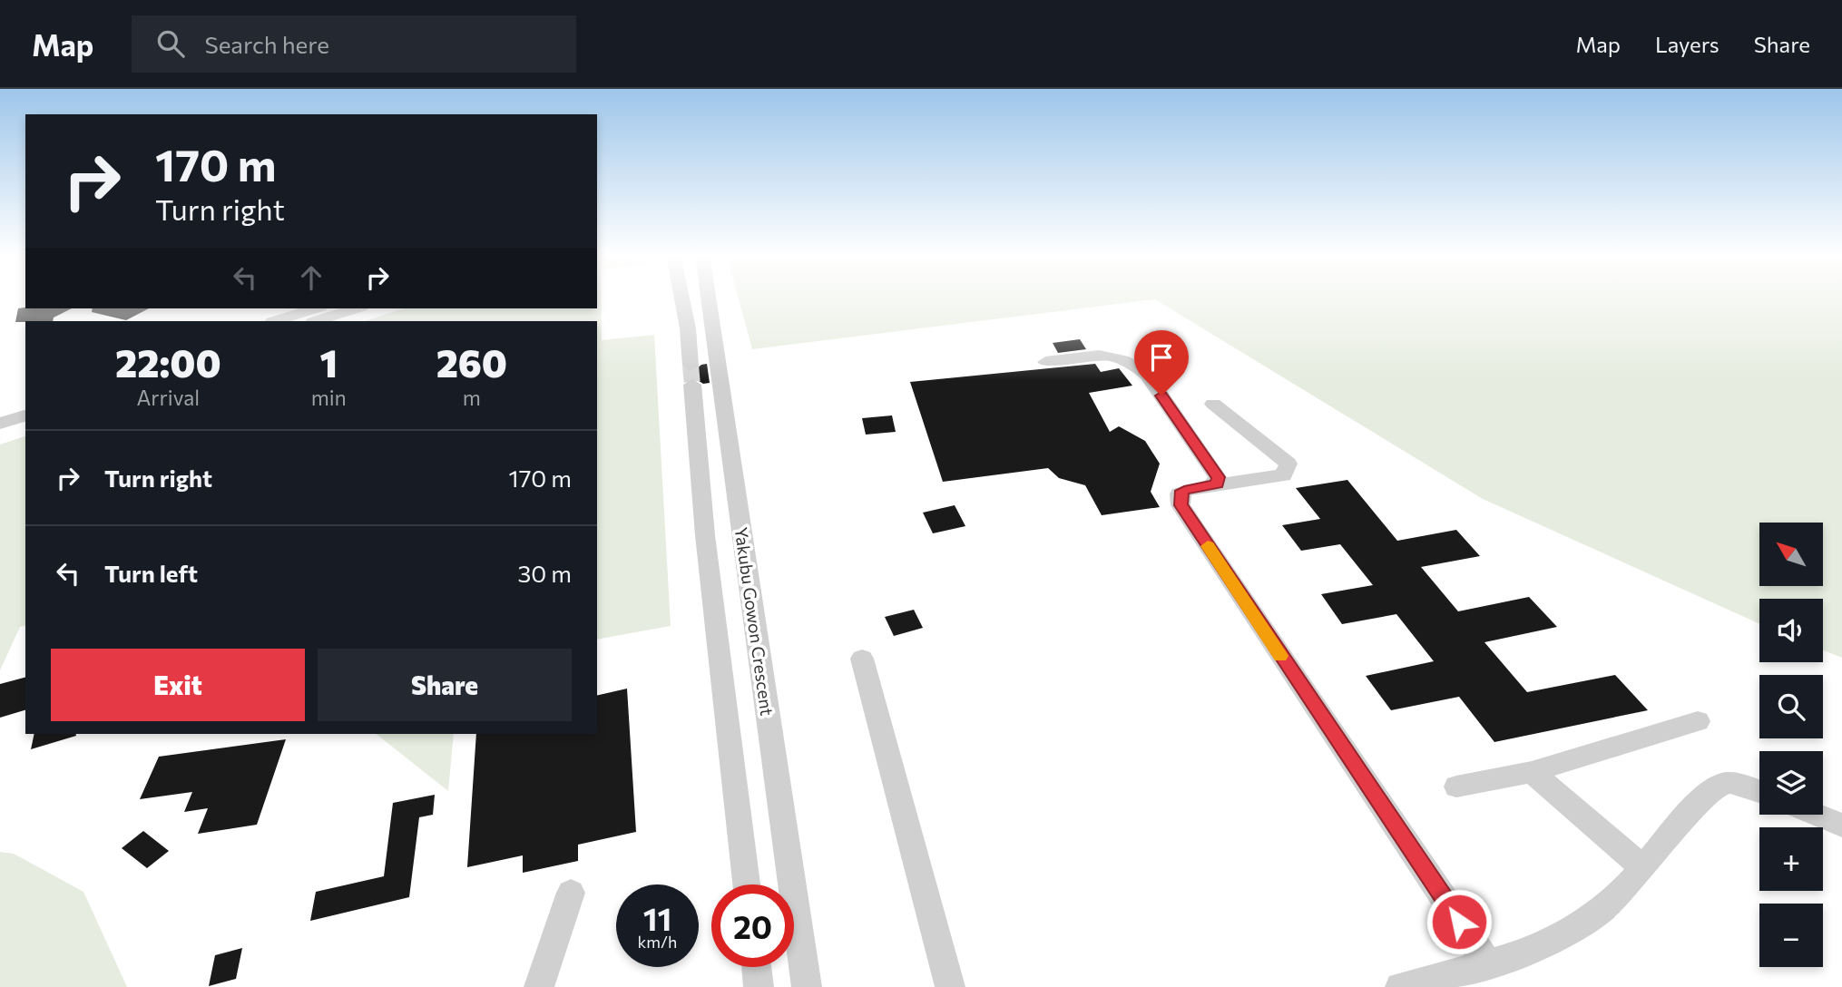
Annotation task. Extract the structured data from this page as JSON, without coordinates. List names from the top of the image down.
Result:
{
  "streets": {
    "street": ["Yakubu Gowon Crescent"]
  },
  "north": "top left",
  "page": {
    "header": "Map",
    "search": "Search here",
    "nav": ["Map", "Layers", "Share"],
    "turn": ["170 m", "Turn right"],
    "eta": [
      "22:00",
      "Arrival",
      "1",
      "min",
      "260",
      "m"
    ],
    "list": [
      {
        "name": "Turn right",
        "value": "170 m"
      },
      {
        "name": "Turn left",
        "value": "30 m"
      }
    ],
    "map_buttons": ["+", "−"],
    "buttons": ["Exit", "Share"],
    "speed": "11 km/h",
    "limit": "20"
  }
}
